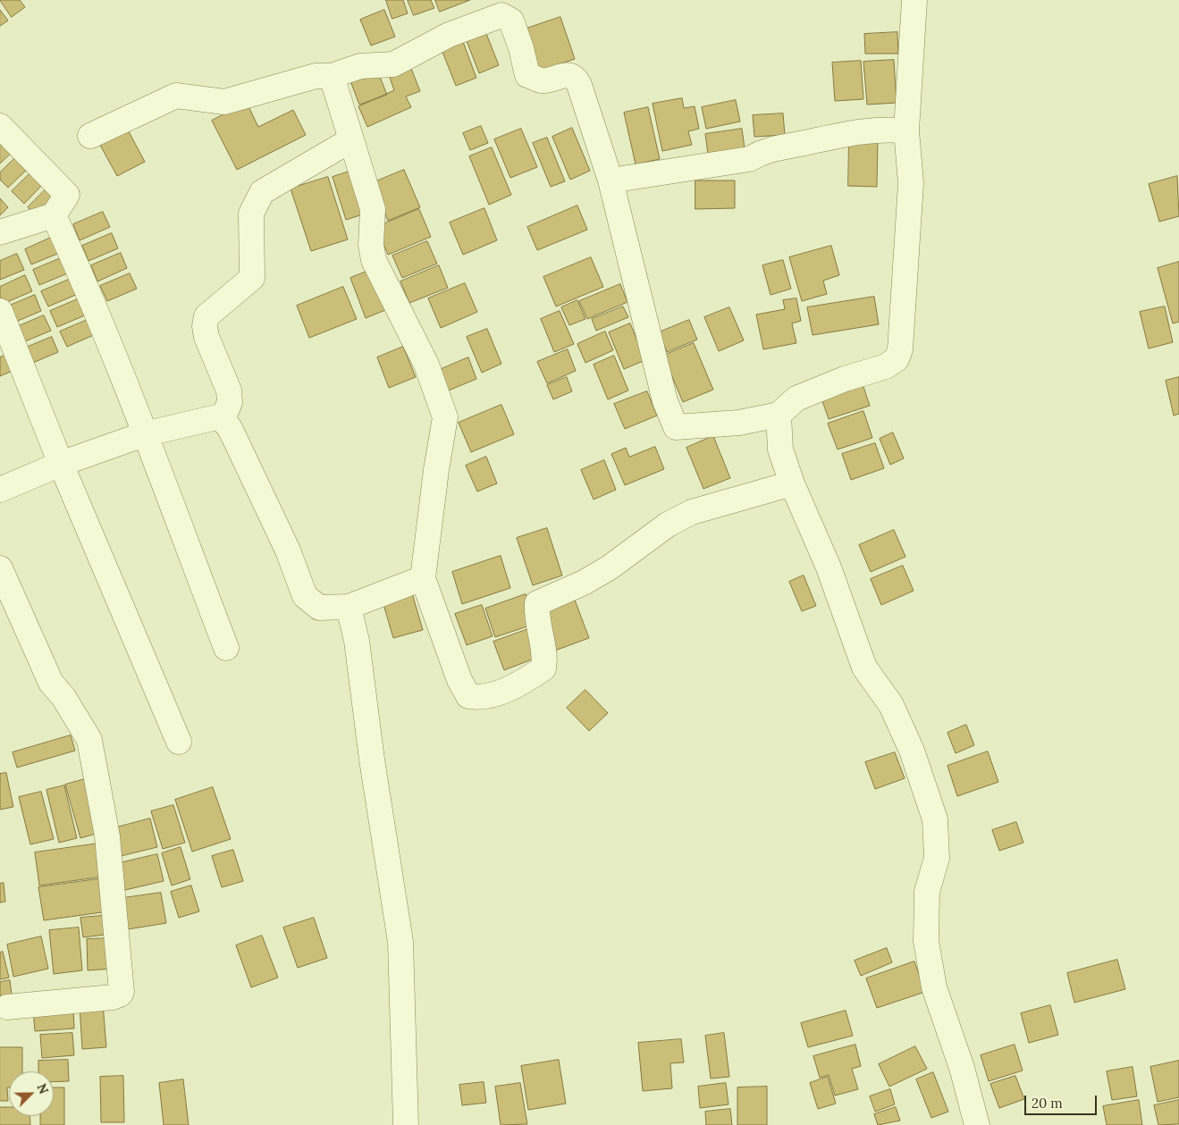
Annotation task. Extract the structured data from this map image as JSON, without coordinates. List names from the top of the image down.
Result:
{
  "scale_bar": "20 m",
  "north": "top right"
}
